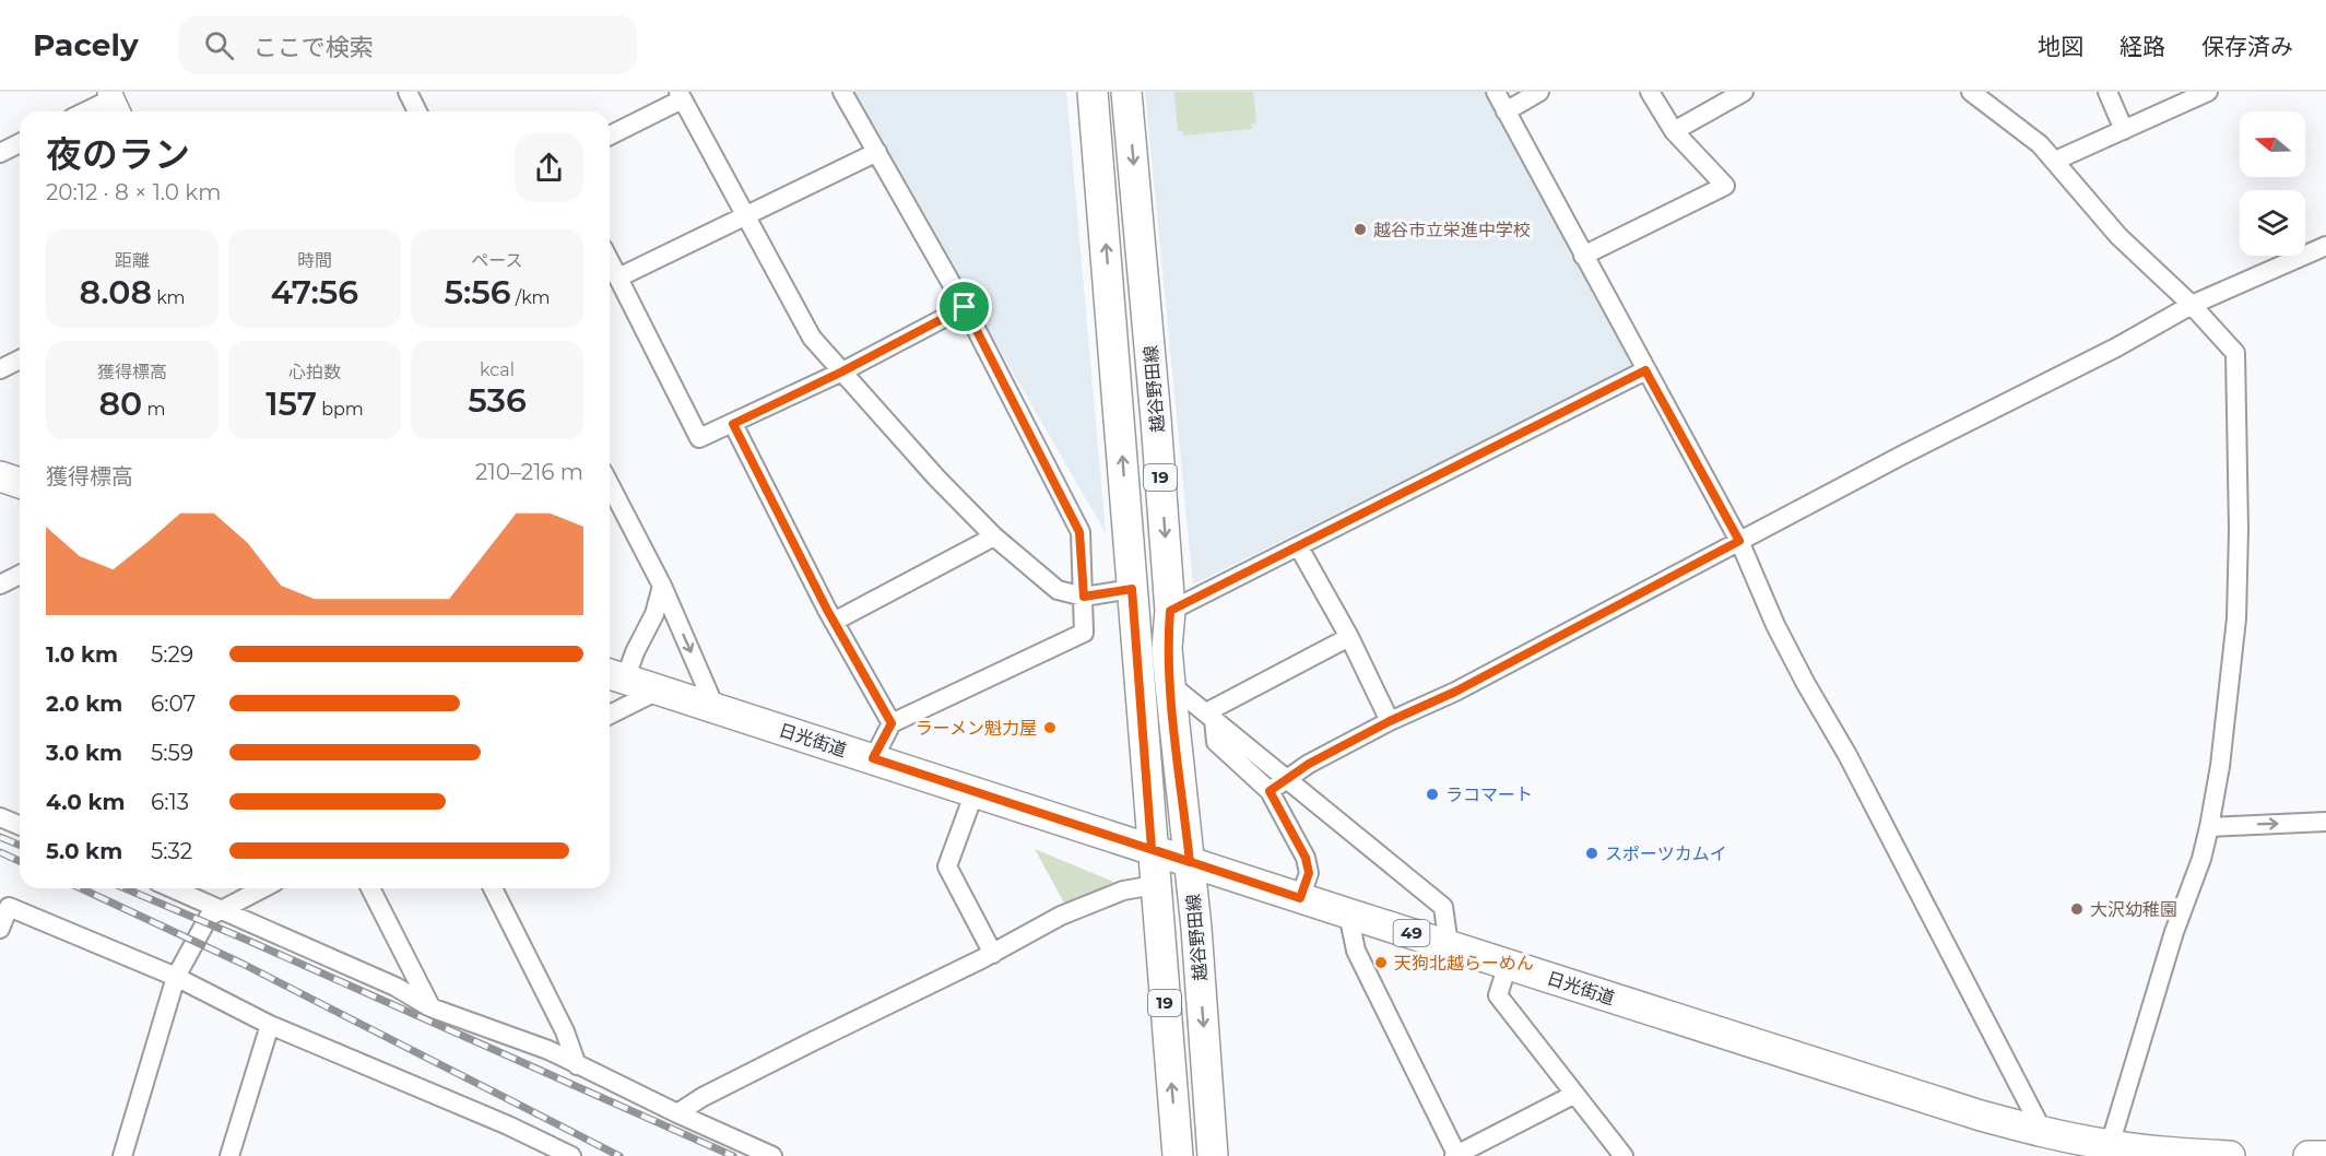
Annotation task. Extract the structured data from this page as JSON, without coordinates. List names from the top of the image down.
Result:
{
  "streets": {
    "main road": [
      "越谷野田線",
      "19",
      "日光街道",
      "49"
    ]
  },
  "crossings": [
    ["越谷野田線", "日光街道"]
  ],
  "places": [
    "越谷市立栄進中学校",
    "ラーメン魁力屋",
    "ラコマート",
    "スポーツカムイ",
    "大沢幼稚園",
    "天狗北越らーめん"
  ],
  "north": "left",
  "page": {
    "header": "Pacely",
    "search": "ここで検索",
    "nav": ["地図", "経路", "保存済み"],
    "heading": ["夜のラン", "20:12 · 8 × 1.0 km"],
    "stats": [
      ["距離", "8.08 km"],
      ["時間", "47:56"],
      ["ペース", "5:56 /km"],
      ["獲得標高", "80 m"],
      ["心拍数", "157 bpm"],
      ["kcal", "536"]
    ],
    "chart": ["獲得標高", "210–216 m"],
    "list": [
      {
        "name": "1.0 km",
        "note": "5:29"
      },
      {
        "name": "2.0 km",
        "note": "6:07"
      },
      {
        "name": "3.0 km",
        "note": "5:59"
      },
      {
        "name": "4.0 km",
        "note": "6:13"
      },
      {
        "name": "5.0 km",
        "note": "5:32"
      }
    ]
  }
}
